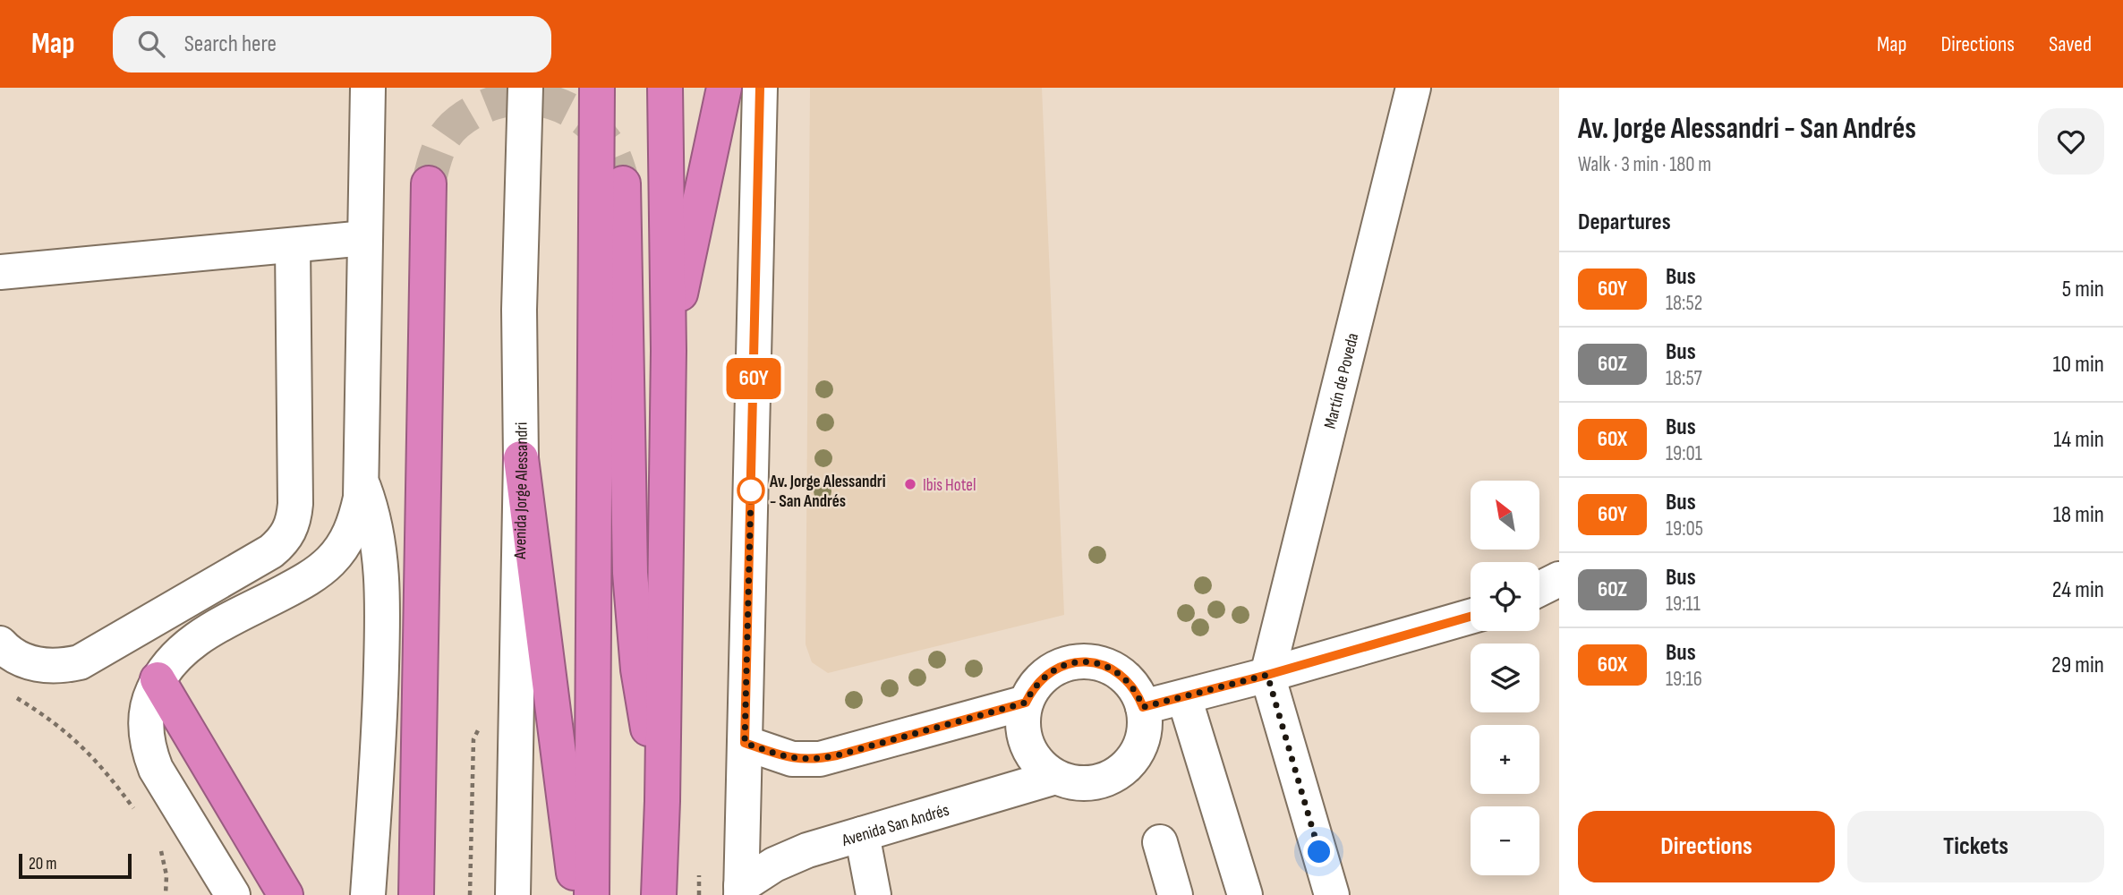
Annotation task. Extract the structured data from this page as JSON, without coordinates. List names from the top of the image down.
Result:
{
  "streets": {
    "street": ["Martín de Poveda", "Avenida Jorge Alessandri", "Avenida San Andrés"]
  },
  "places": ["Ibis Hotel", "Av. Jorge Alessandri - San Andrés"],
  "lines": ["bus line 60Y"],
  "scale_bar": "20 m",
  "north": "top left",
  "page": {
    "header": "Map",
    "search": "Search here",
    "nav": ["Map", "Directions", "Saved"],
    "on_map": "60Y",
    "heading": [
      ["Av. Jorge Alessandri - San Andrés", "Walk · 3 min · 180 m"],
      "Departures"
    ],
    "list": [
      {
        "mark": "60Y",
        "name": "Bus",
        "note": "18:52",
        "value": "5 min"
      },
      {
        "mark": "60Z",
        "name": "Bus",
        "note": "18:57",
        "value": "10 min"
      },
      {
        "mark": "60X",
        "name": "Bus",
        "note": "19:01",
        "value": "14 min"
      },
      {
        "mark": "60Y",
        "name": "Bus",
        "note": "19:05",
        "value": "18 min"
      },
      {
        "mark": "60Z",
        "name": "Bus",
        "note": "19:11",
        "value": "24 min"
      },
      {
        "mark": "60X",
        "name": "Bus",
        "note": "19:16",
        "value": "29 min"
      }
    ],
    "map_buttons": ["+", "−"],
    "buttons": ["Directions", "Tickets"],
    "scale": "20 m"
  }
}
